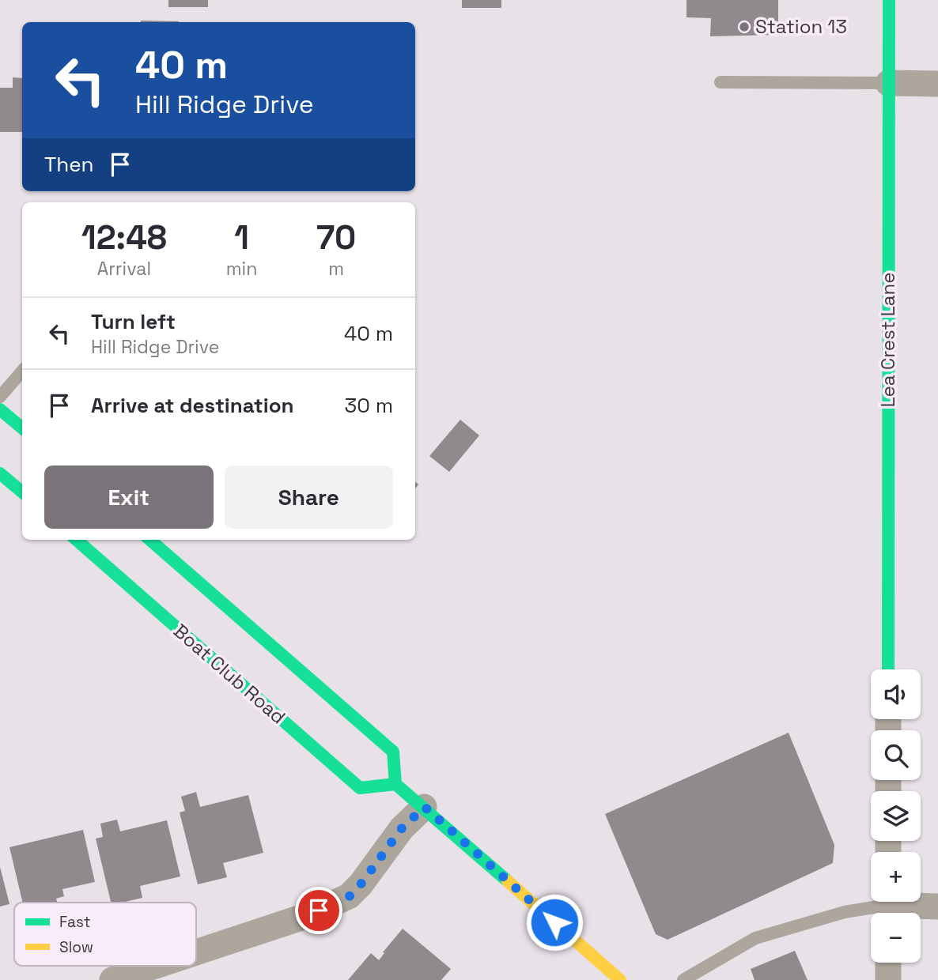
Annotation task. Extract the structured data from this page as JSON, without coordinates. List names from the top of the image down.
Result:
{
  "streets": {
    "main road": ["Lea Crest Lane", "Boat Club Road"]
  },
  "places": ["Station 13"],
  "legend": ["Fast", "Slow"],
  "page": {
    "turn": ["40 m", "Hill Ridge Drive"],
    "then": "Then",
    "eta": [
      "12:48",
      "Arrival",
      "1",
      "min",
      "70",
      "m"
    ],
    "list": [
      {
        "name": "Turn left",
        "note": "Hill Ridge Drive",
        "value": "40 m"
      },
      {
        "name": "Arrive at destination",
        "value": "30 m"
      }
    ],
    "buttons": ["Exit", "Share"],
    "map_buttons": ["+", "−"]
  }
}
